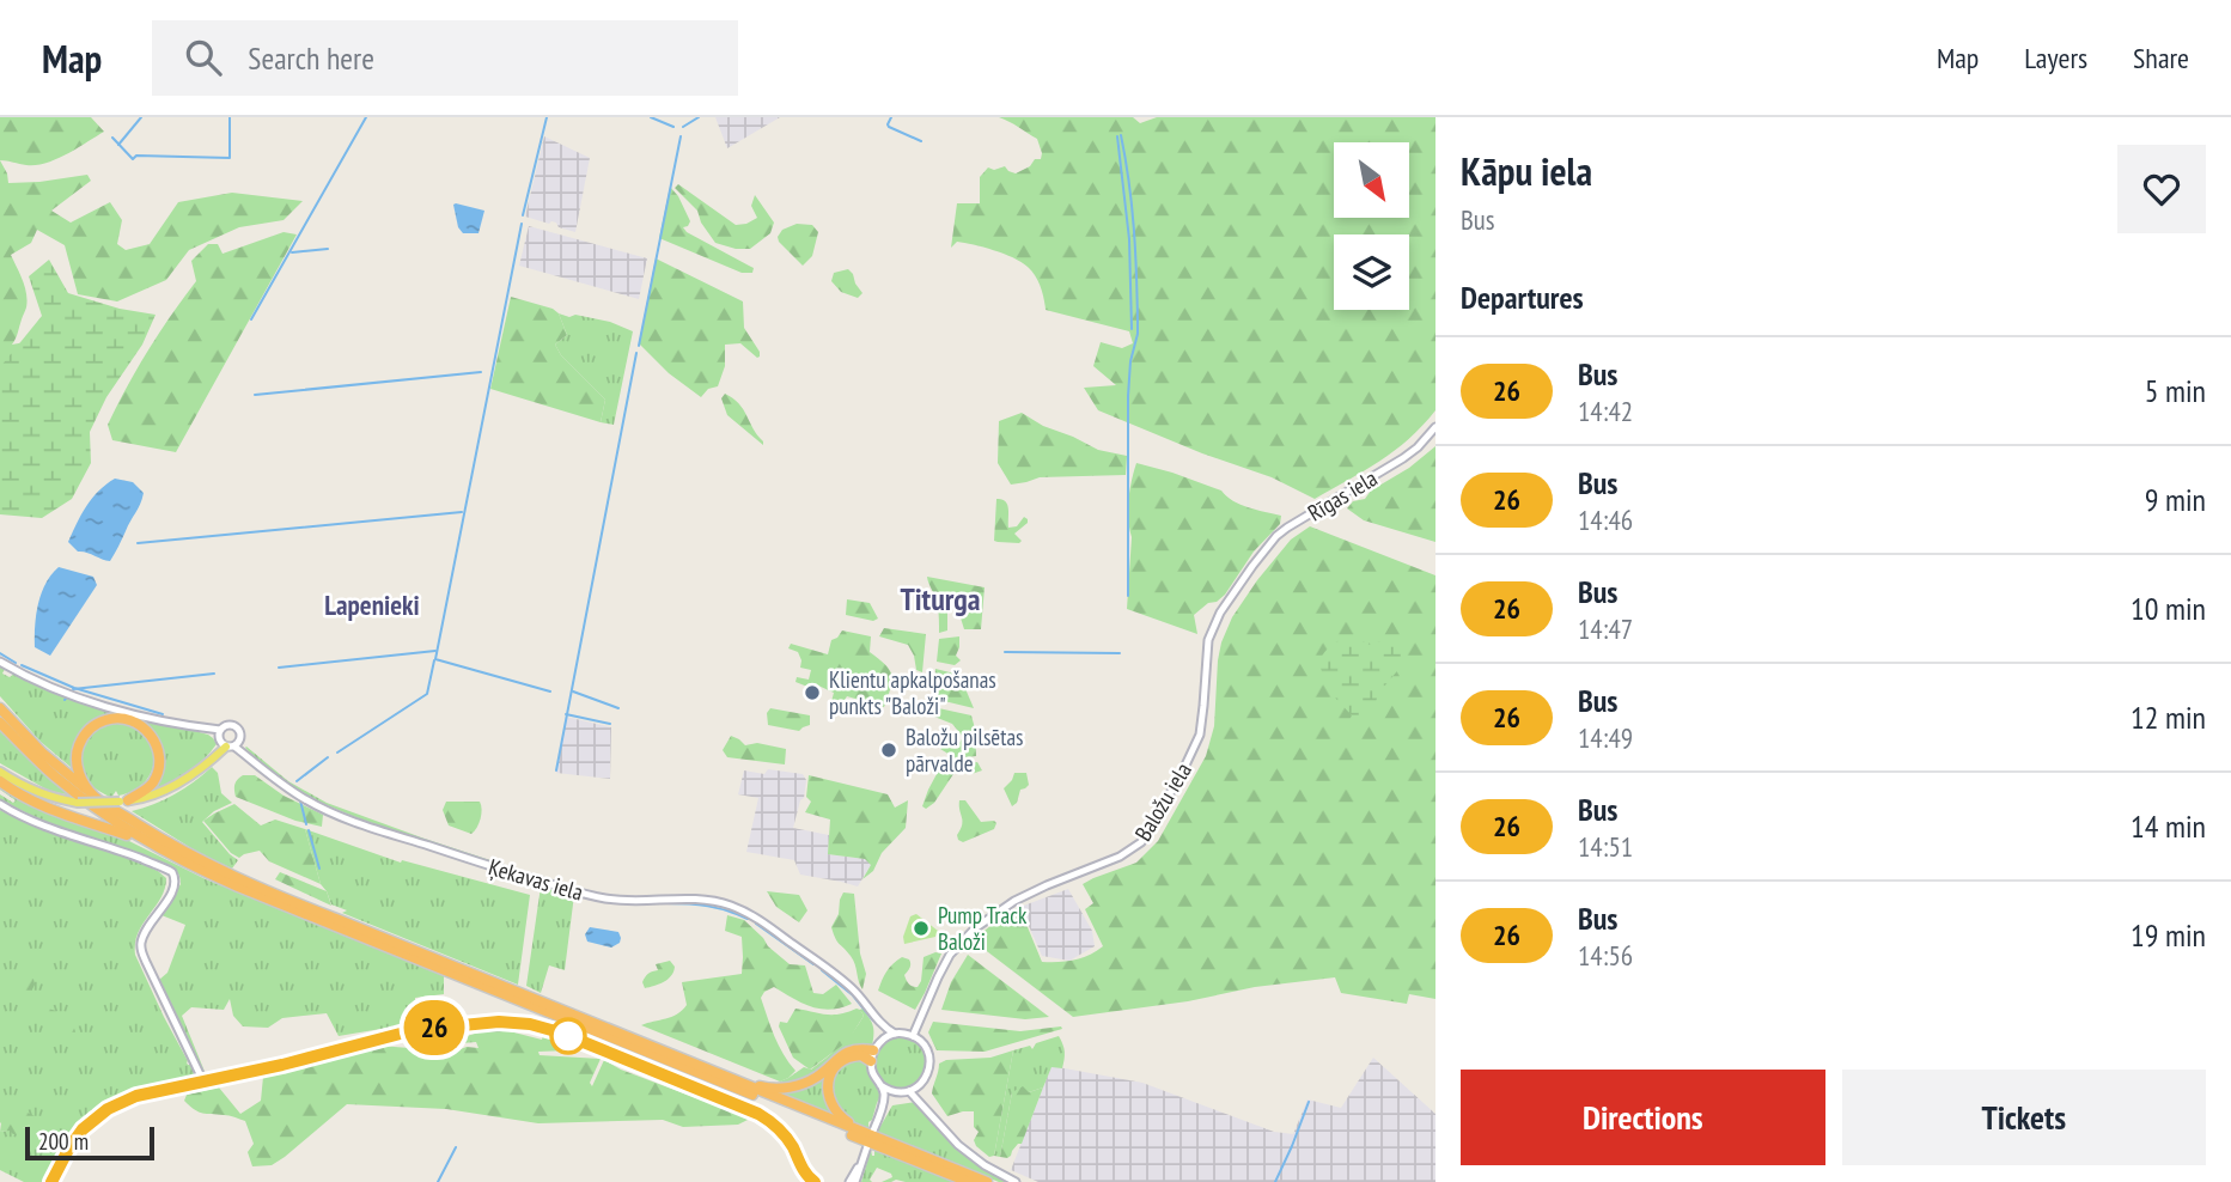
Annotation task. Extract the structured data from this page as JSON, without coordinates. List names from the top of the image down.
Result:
{
  "streets": {
    "main road": ["Rīgas iela", "Baložu iela", "Ķekavas iela"]
  },
  "crossings": [
    ["Rīgas iela", "Baložu iela"],
    ["Baložu iela", "Ķekavas iela"]
  ],
  "districts": ["Titurga", "Lapenieki"],
  "places": ["Klientu apkalpošanas punkts \"Baloži\"", "Baložu pilsētas pārvalde", "Pump Track Baloži"],
  "lines": ["bus line 26"],
  "scale_bar": "200 m",
  "north": "bottom right",
  "page": {
    "header": "Map",
    "search": "Search here",
    "nav": ["Map", "Layers", "Share"],
    "on_map": "26",
    "heading": [
      ["Kāpu iela", "Bus"],
      "Departures"
    ],
    "list": [
      {
        "mark": "26",
        "name": "Bus",
        "note": "14:42",
        "value": "5 min"
      },
      {
        "mark": "26",
        "name": "Bus",
        "note": "14:46",
        "value": "9 min"
      },
      {
        "mark": "26",
        "name": "Bus",
        "note": "14:47",
        "value": "10 min"
      },
      {
        "mark": "26",
        "name": "Bus",
        "note": "14:49",
        "value": "12 min"
      },
      {
        "mark": "26",
        "name": "Bus",
        "note": "14:51",
        "value": "14 min"
      },
      {
        "mark": "26",
        "name": "Bus",
        "note": "14:56",
        "value": "19 min"
      }
    ],
    "buttons": ["Directions", "Tickets"],
    "scale": "200 m"
  }
}
